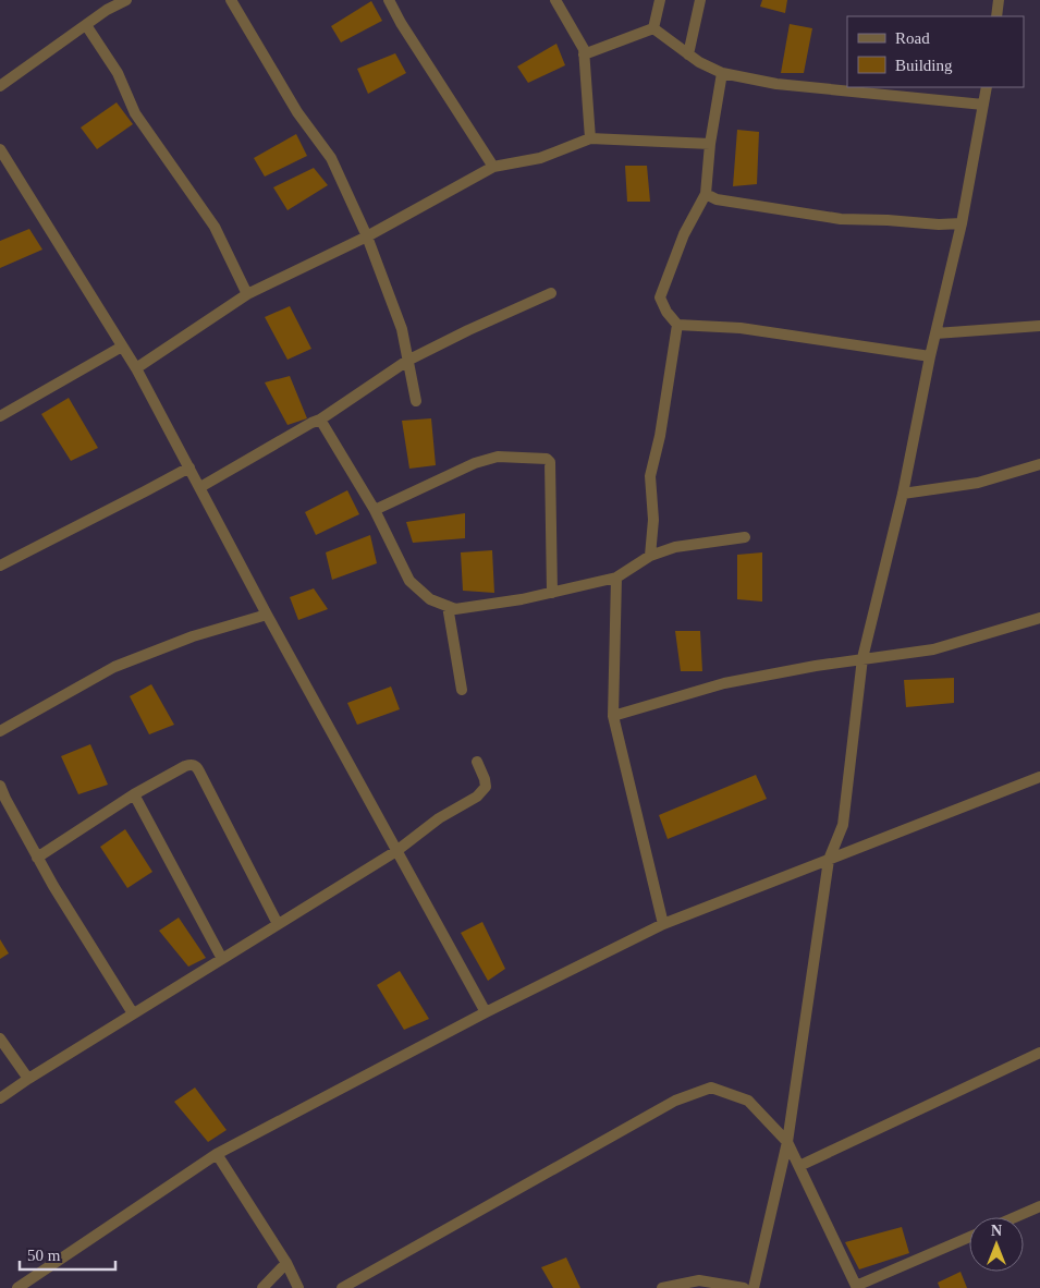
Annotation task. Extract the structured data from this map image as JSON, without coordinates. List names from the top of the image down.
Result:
{
  "legend": ["Road", "Building"],
  "scale_bar": "50 m",
  "north": "top"
}
